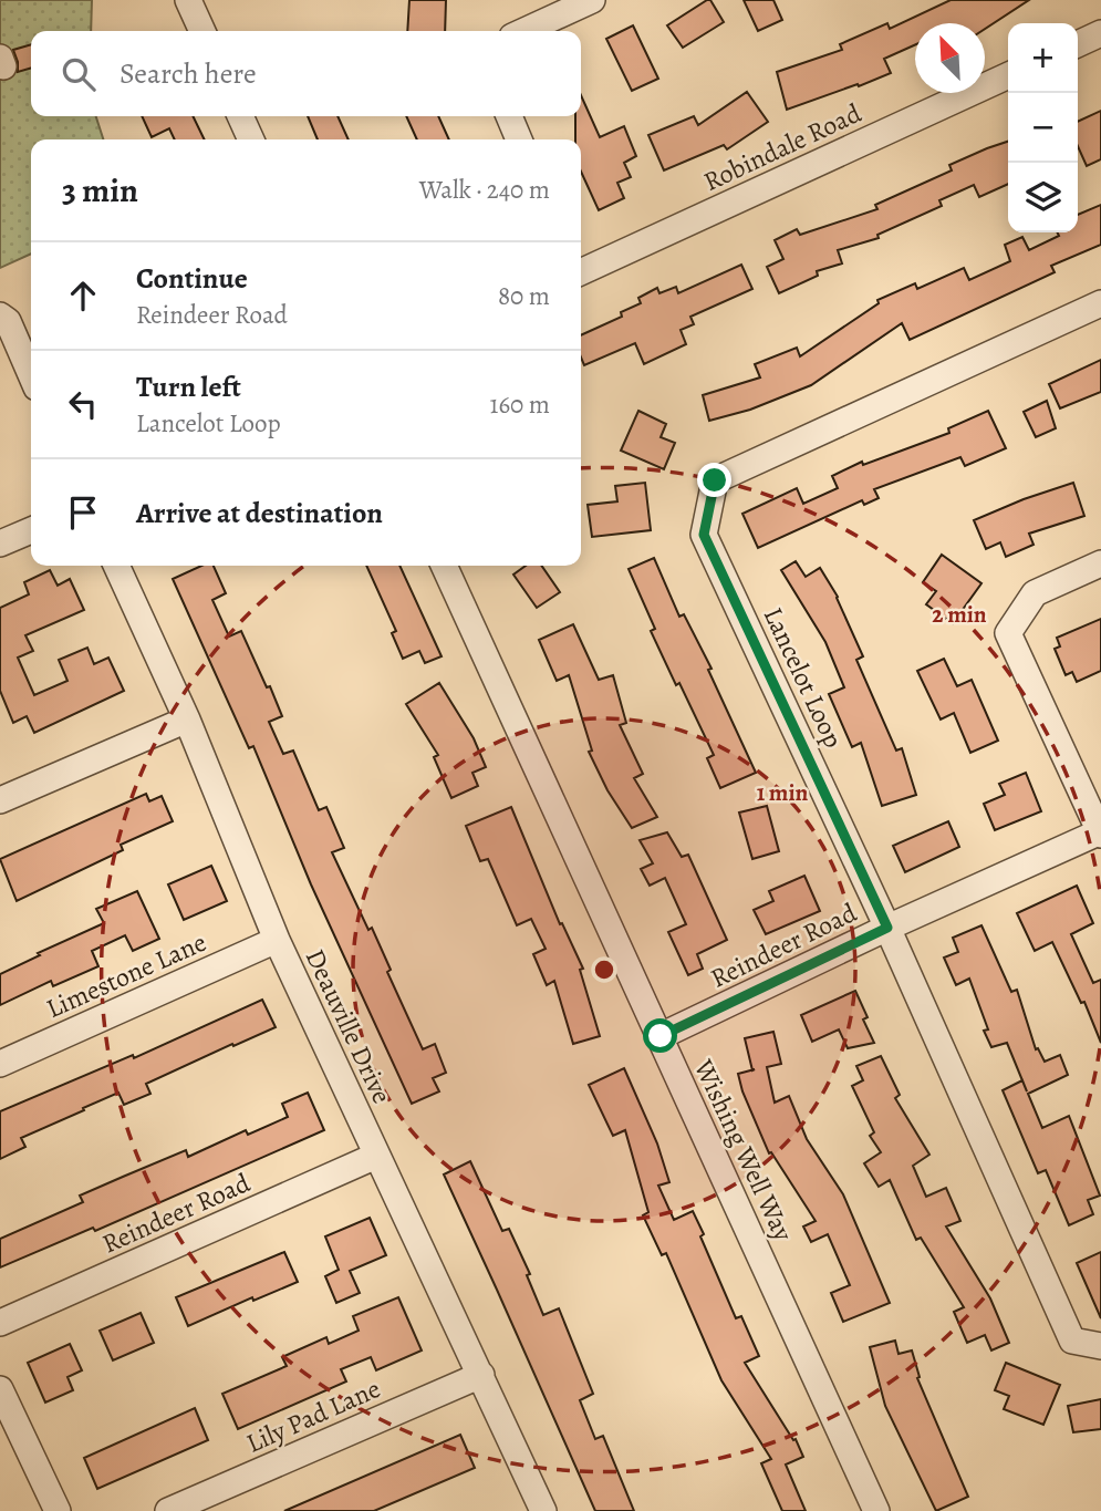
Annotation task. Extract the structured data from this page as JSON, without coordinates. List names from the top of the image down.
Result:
{
  "streets": {
    "street": [
      "Robindale Road",
      "Lancelot Loop",
      "Reindeer Road",
      "Limestone Lane",
      "Deauville Drive",
      "Wishing Well Way",
      "Lily Pad Lane"
    ]
  },
  "crossings": [
    ["Lancelot Loop", "Reindeer Road"],
    ["Reindeer Road", "Deauville Drive"],
    ["Reindeer Road", "Wishing Well Way"],
    ["Limestone Lane", "Deauville Drive"],
    ["Deauville Drive", "Lily Pad Lane"]
  ],
  "north": "top left",
  "page": {
    "map_buttons": ["+", "−"],
    "search": "Search here",
    "heading": ["3 min", "Walk · 240 m"],
    "list": [
      ["Continue", "Reindeer Road", "80 m"],
      ["Turn left", "Lancelot Loop", "160 m"],
      "Arrive at destination"
    ]
  },
  "rings": ["2 min", "1 min"]
}
